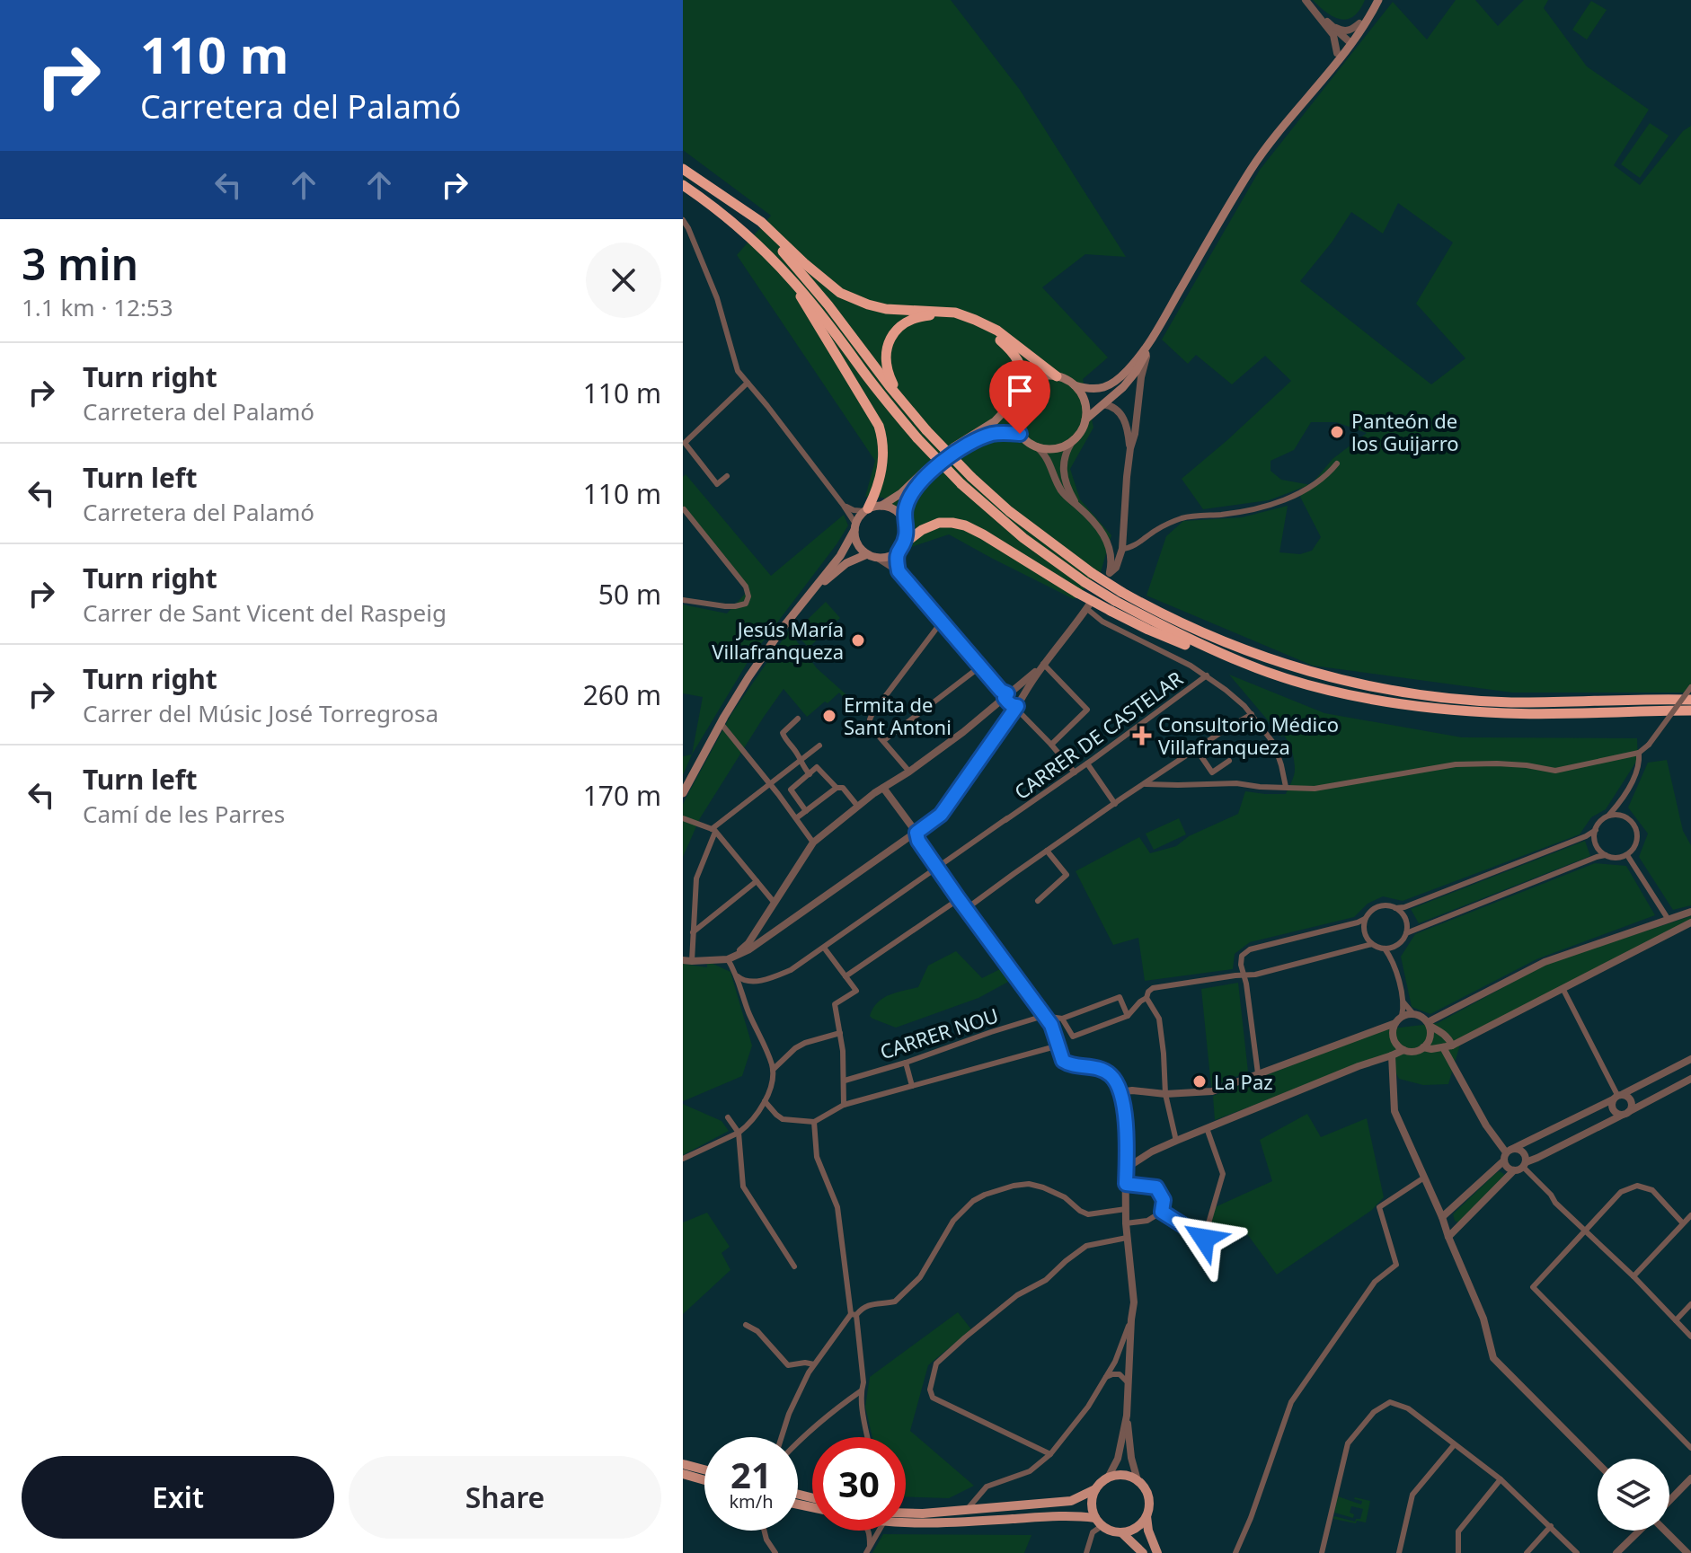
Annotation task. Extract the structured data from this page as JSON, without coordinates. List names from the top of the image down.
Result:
{
  "streets": {
    "street": ["CARRER DE CASTELAR", "CARRER NOU"]
  },
  "places": {
    "other": [
      "Panteón de los Guijarro",
      "Jesús María Villafranqueza",
      "Ermita de Sant Antoni",
      "La Paz"
    ],
    "health": ["Consultorio Médico Villafranqueza"]
  },
  "page": {
    "turn": ["110 m", "Carretera del Palamó"],
    "heading": ["3 min", "1.1 km · 12:53"],
    "list": [
      {
        "name": "Turn right",
        "note": "Carretera del Palamó",
        "value": "110 m"
      },
      {
        "name": "Turn left",
        "note": "Carretera del Palamó",
        "value": "110 m"
      },
      {
        "name": "Turn right",
        "note": "Carrer de Sant Vicent del Raspeig",
        "value": "50 m"
      },
      {
        "name": "Turn right",
        "note": "Carrer del Músic José Torregrosa",
        "value": "260 m"
      },
      {
        "name": "Turn left",
        "note": "Camí de les Parres",
        "value": "170 m"
      }
    ],
    "speed": "21 km/h",
    "limit": "30",
    "buttons": ["Exit", "Share"]
  }
}
